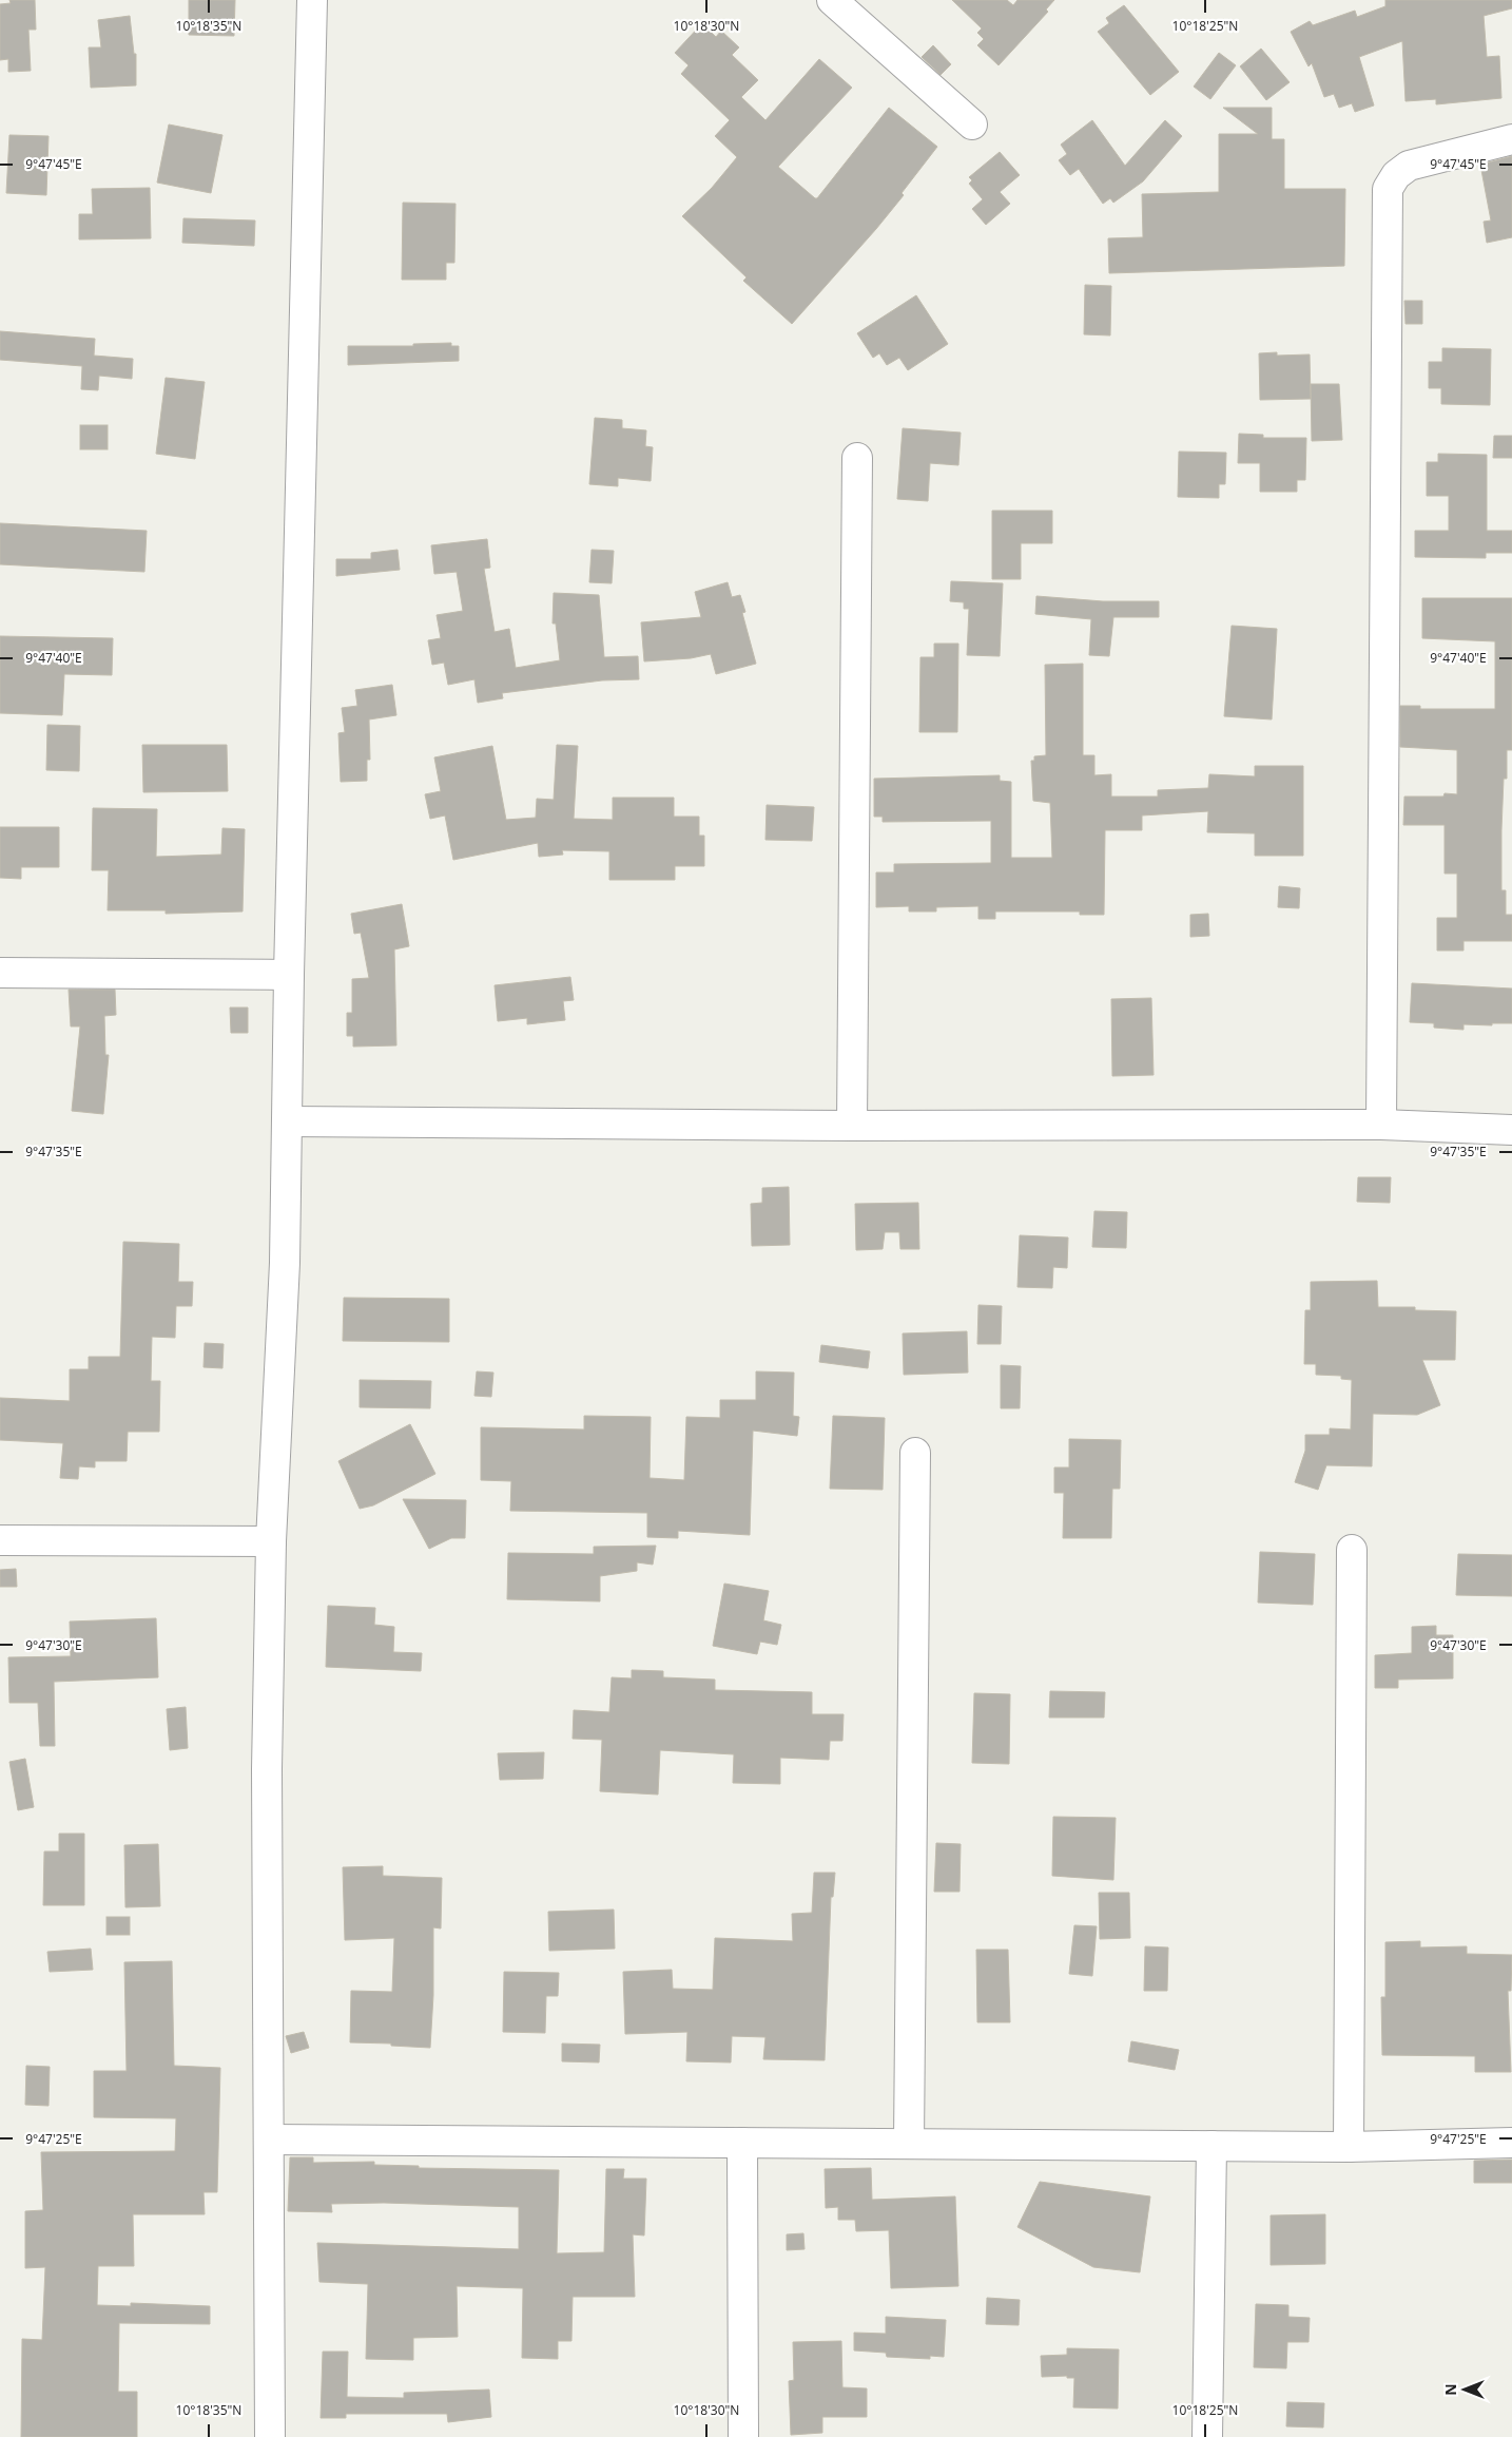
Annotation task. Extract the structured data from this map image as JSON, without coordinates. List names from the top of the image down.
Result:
{
  "north": "left",
  "coordinates": [
    "10°18'35\"N",
    "10°18'30\"N",
    "10°18'25\"N",
    "9°47'45\"E",
    "9°47'40\"E",
    "9°47'35\"E",
    "9°47'30\"E",
    "9°47'25\"E"
  ]
}
